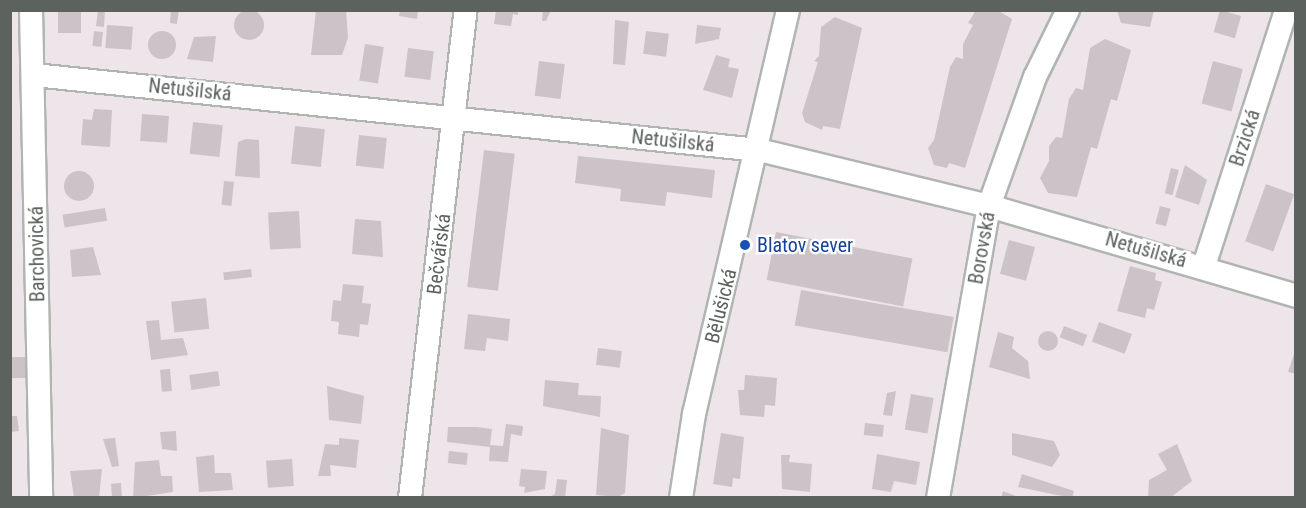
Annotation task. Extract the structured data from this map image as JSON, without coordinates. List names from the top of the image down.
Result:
{
  "streets": {
    "street": [
      "Netušilská",
      "Brzická",
      "Borovská",
      "Barchovická",
      "Bečvářská",
      "Bělušická"
    ]
  },
  "crossings": [
    ["Netušilská", "Brzická"],
    ["Netušilská", "Borovská"],
    ["Netušilská", "Barchovická"],
    ["Netušilská", "Bečvářská"],
    ["Netušilská", "Bělušická"]
  ],
  "places": ["Blatov sever"]
}
